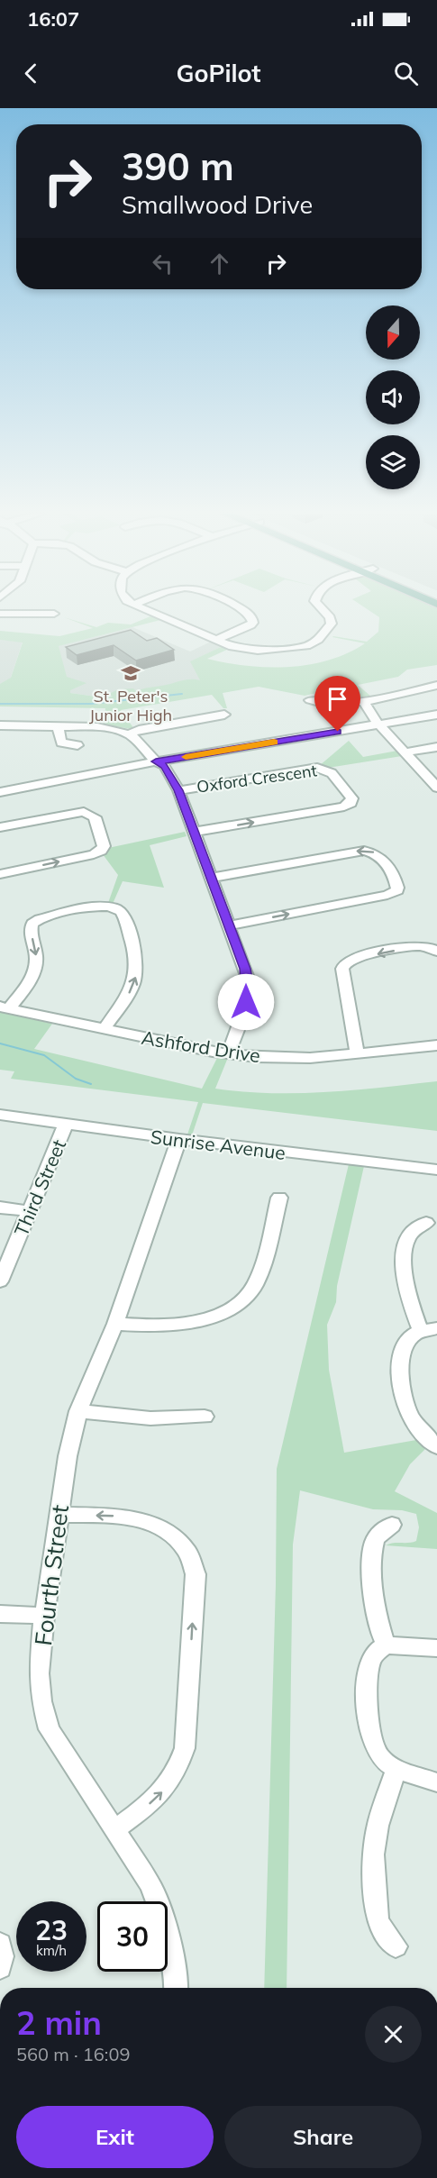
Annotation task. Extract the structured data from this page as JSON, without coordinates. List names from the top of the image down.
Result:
{
  "streets": {
    "street": [
      "Oxford Crescent",
      "Ashford Drive",
      "Sunrise Avenue",
      "Third Street",
      "Fourth Street"
    ]
  },
  "crossings": [
    ["Sunrise Avenue", "Third Street"],
    ["Sunrise Avenue", "Fourth Street"]
  ],
  "places": {
    "school or university": ["St. Peter's Junior High"]
  },
  "north": "bottom",
  "page": {
    "status": "16:07",
    "header": "GoPilot",
    "turn": ["390 m", "Smallwood Drive"],
    "speed": "23 km/h",
    "limit": "30",
    "heading": ["2 min", "560 m · 16:09"],
    "buttons": ["Exit", "Share"]
  }
}
